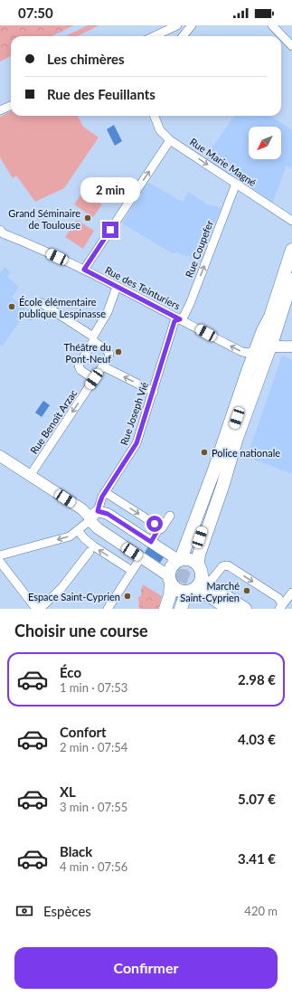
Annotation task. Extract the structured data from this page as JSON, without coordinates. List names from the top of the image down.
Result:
{
  "streets": {
    "street": [
      "Rue Marie Magné",
      "Rue Coupefer",
      "Rue des Teinturiers",
      "Rue Joseph Vié",
      "Rue Benoît Arzac"
    ]
  },
  "crossings": [
    ["Rue Marie Magné", "Rue Coupefer"],
    ["Rue Coupefer", "Rue des Teinturiers"],
    ["Rue Coupefer", "Rue Joseph Vié"],
    ["Rue des Teinturiers", "Rue Joseph Vié"]
  ],
  "one_way": ["Rue Marie Magné", "Rue Coupefer", "Rue Benoît Arzac"],
  "places": [
    "Grand Séminaire de Toulouse",
    "École élémentaire publique Lespinasse",
    "Théâtre du Pont-Neuf",
    "Police nationale",
    "Marché Saint-Cyprien",
    "Espace Saint-Cyprien"
  ],
  "north": "bottom left",
  "page": {
    "status": "07:50",
    "banner": ["Les chimères", "Rue des Feuillants"],
    "bubble": "2 min",
    "heading": "Choisir une course",
    "list": [
      {
        "name": "Éco",
        "note": "1 min · 07:53",
        "value": "2.98 €"
      },
      {
        "name": "Confort",
        "note": "2 min · 07:54",
        "value": "4.03 €"
      },
      {
        "name": "XL",
        "note": "3 min · 07:55",
        "value": "5.07 €"
      },
      {
        "name": "Black",
        "note": "4 min · 07:56",
        "value": "3.41 €"
      }
    ],
    "pay": ["Espèces", "420 m"],
    "buttons": "Confirmer"
  }
}
